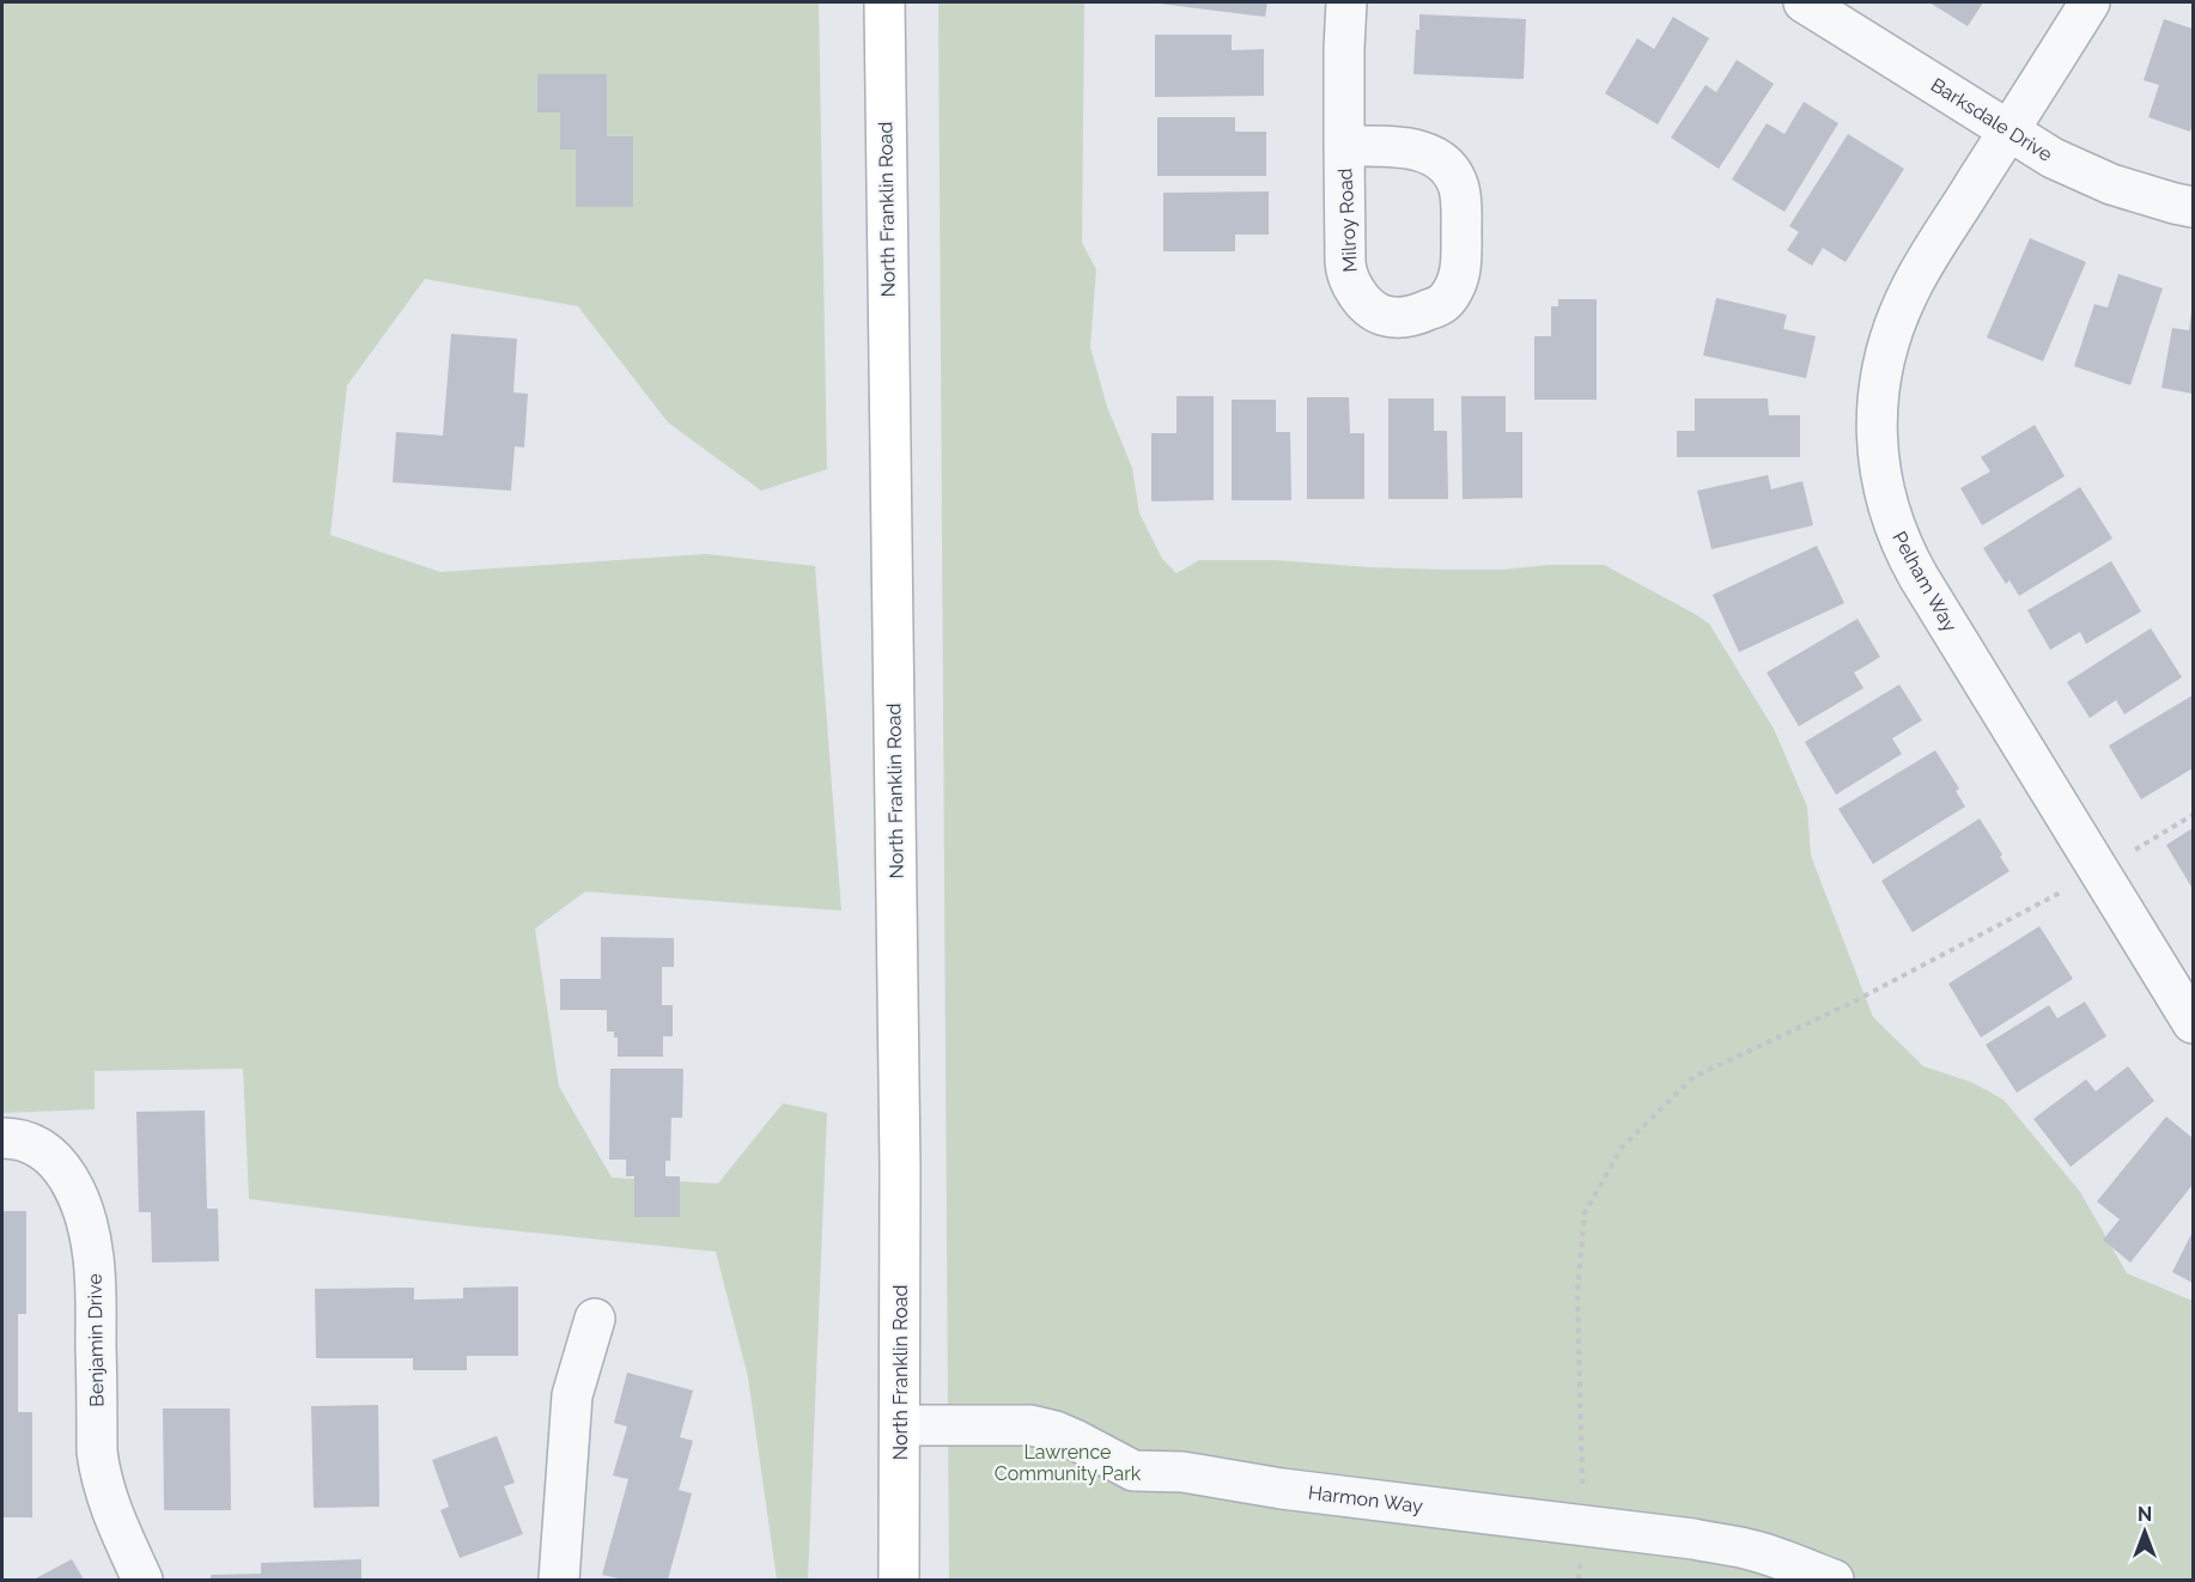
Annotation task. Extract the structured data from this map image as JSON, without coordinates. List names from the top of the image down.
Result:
{
  "streets": {
    "main road": ["North Franklin Road"],
    "street": [
      "Barksdale Drive",
      "Milroy Road",
      "Pelham Way",
      "Benjamin Drive",
      "Harmon Way"
    ]
  },
  "crossings": [
    ["Barksdale Drive", "Pelham Way"],
    ["North Franklin Road", "Harmon Way"]
  ],
  "parks": ["Lawrence Community Park"],
  "north": "top"
}
